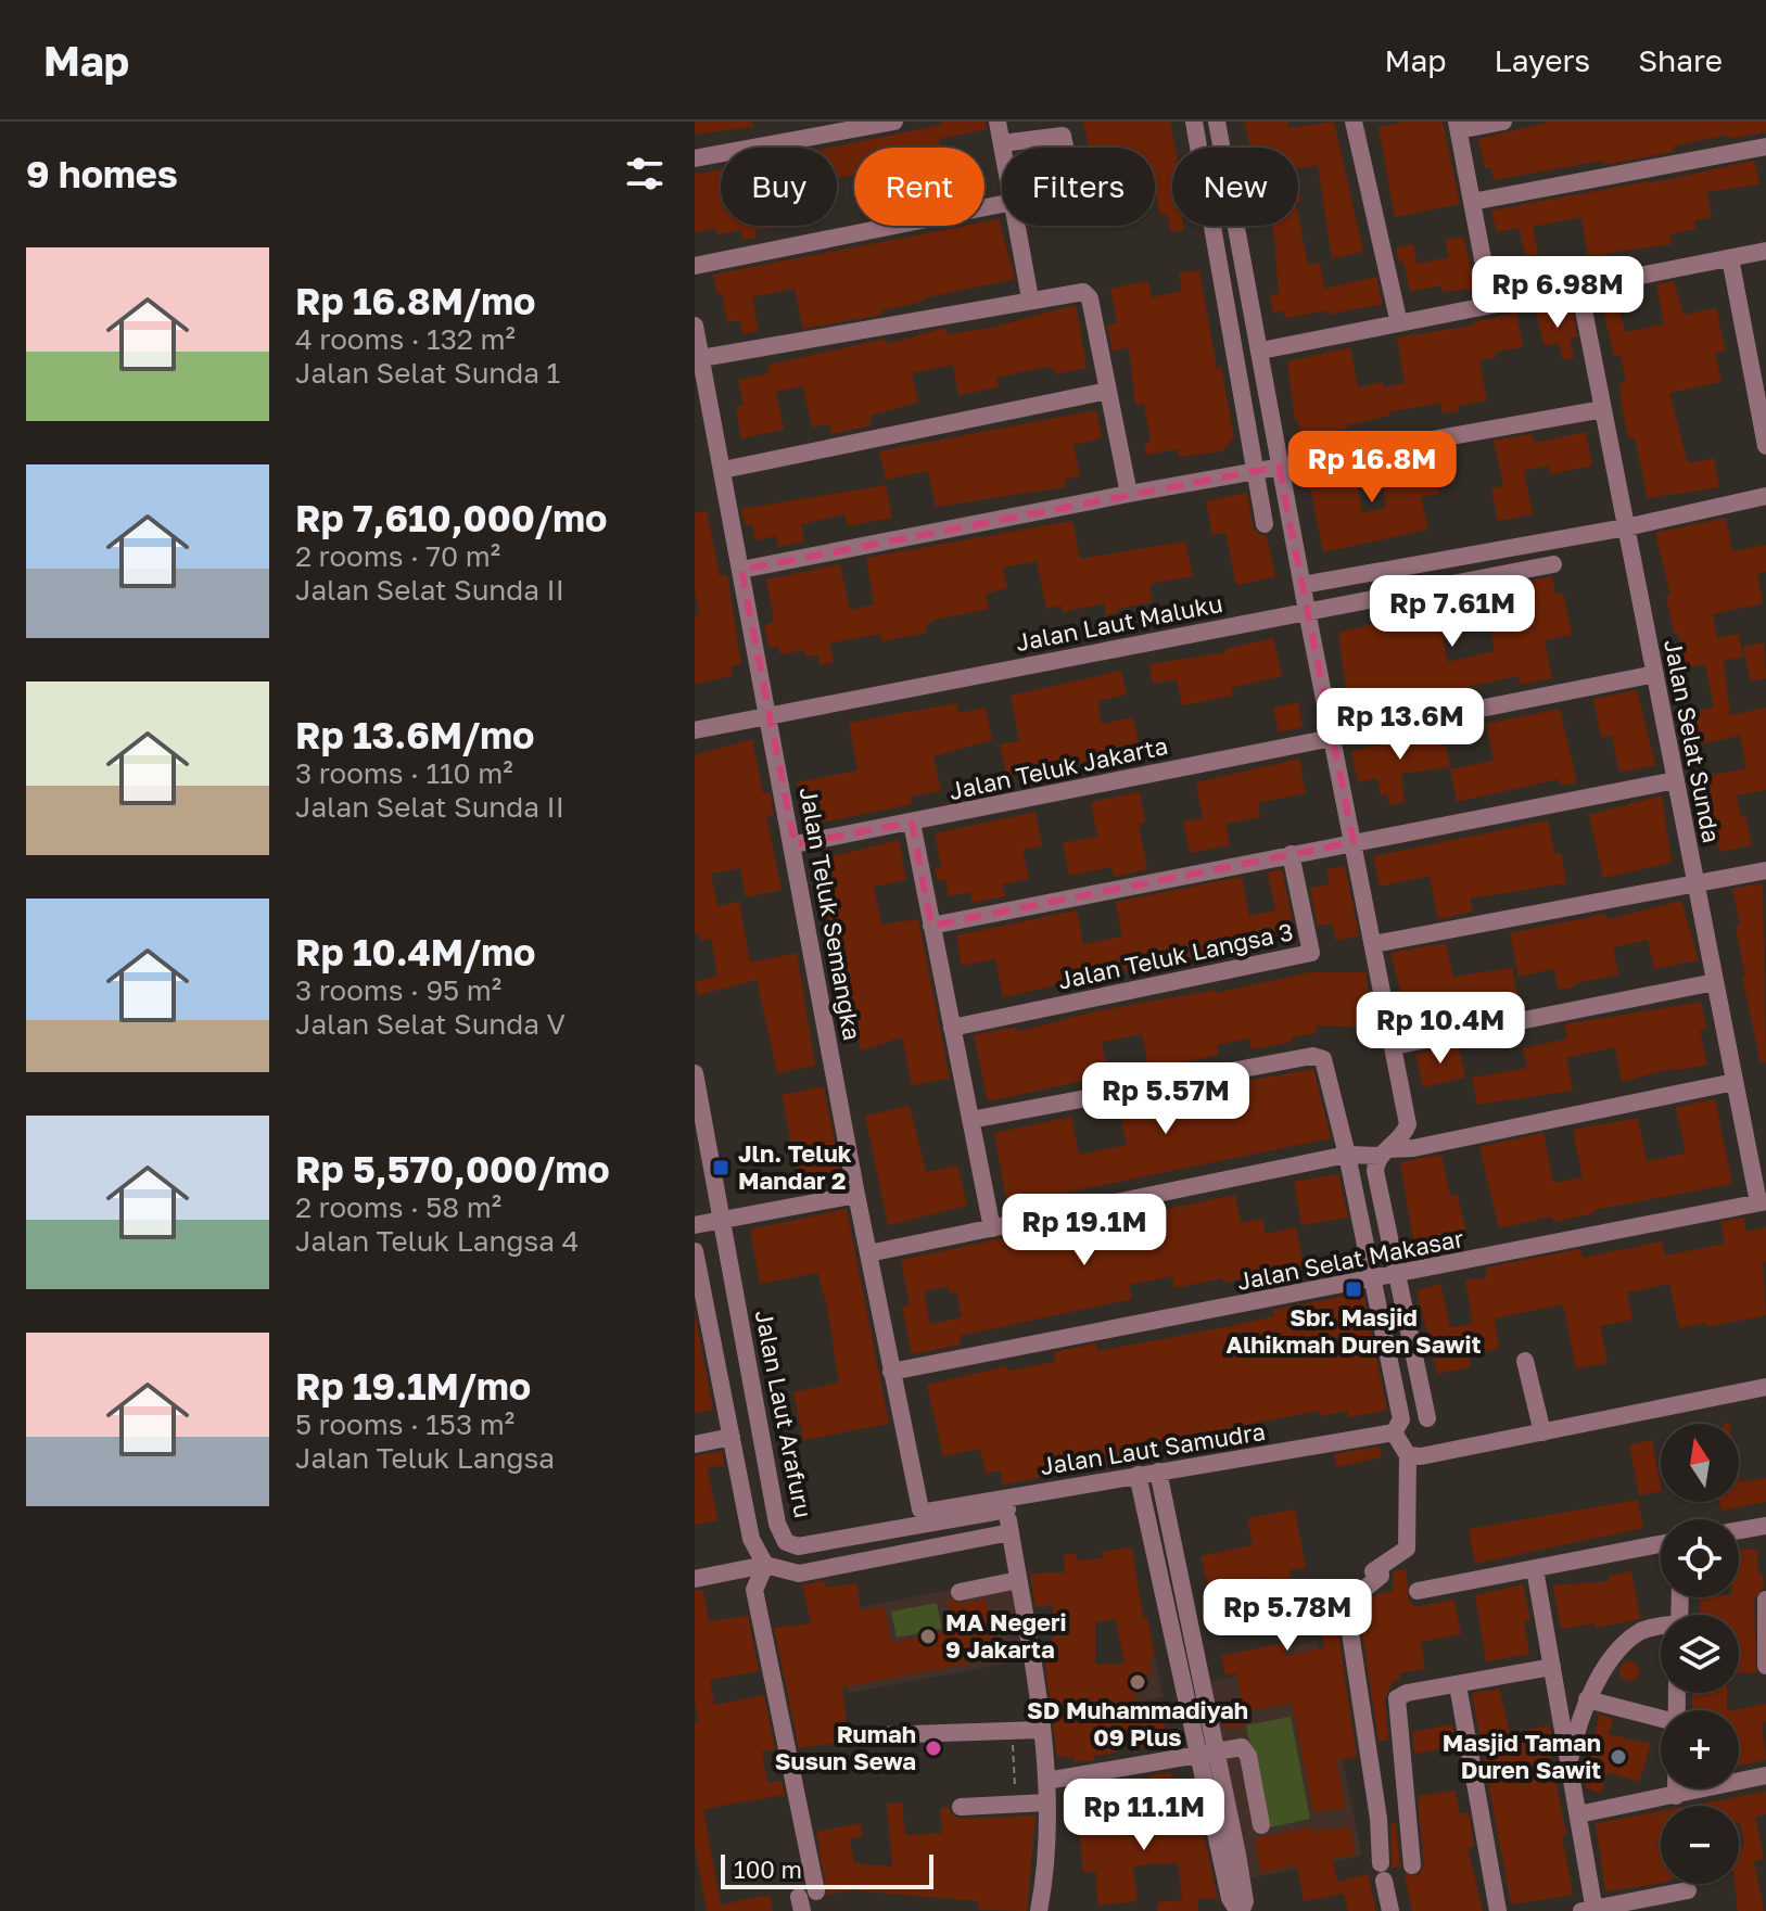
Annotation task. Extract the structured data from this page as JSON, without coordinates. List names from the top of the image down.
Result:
{
  "streets": {
    "street": [
      "Jalan Laut Maluku",
      "Jalan Selat Sunda",
      "Jalan Teluk Jakarta",
      "Jalan Teluk Semangka",
      "Jalan Teluk Langsa 3",
      "Jalan Selat Makasar",
      "Jalan Laut Arafuru",
      "Jalan Laut Samudra"
    ]
  },
  "crossings": [
    ["Jalan Laut Maluku", "Jalan Teluk Semangka"],
    ["Jalan Selat Sunda", "Jalan Teluk Jakarta"],
    ["Jalan Selat Sunda", "Jalan Selat Makasar"],
    ["Jalan Teluk Jakarta", "Jalan Teluk Semangka"],
    ["Jalan Teluk Semangka", "Jalan Selat Makasar"],
    ["Jalan Teluk Semangka", "Jalan Laut Samudra"],
    ["Jalan Laut Arafuru", "Jalan Laut Samudra"]
  ],
  "places": {
    "transit": ["Jln. Teluk Mandar 2", "Sbr. Masjid Alhikmah Duren Sawit"],
    "other": [
      "MA Negeri 9 Jakarta",
      "SD Muhammadiyah 09 Plus",
      "Rumah Susun Sewa",
      "Masjid Taman Duren Sawit"
    ]
  },
  "scale_bar": "100 m",
  "north": "top",
  "page": {
    "header": "Map",
    "nav": ["Map", "Layers", "Share"],
    "heading": "9 homes",
    "chip": [
      "Buy",
      "Rent",
      "Filters",
      "New"
    ],
    "list": [
      {
        "name": "Rp 16.8M/mo",
        "note": "4 rooms · 132 m² · Jalan Selat Sunda 1"
      },
      {
        "name": "Rp 7,610,000/mo",
        "note": "2 rooms · 70 m² · Jalan Selat Sunda II"
      },
      {
        "name": "Rp 13.6M/mo",
        "note": "3 rooms · 110 m² · Jalan Selat Sunda II"
      },
      {
        "name": "Rp 10.4M/mo",
        "note": "3 rooms · 95 m² · Jalan Selat Sunda V"
      },
      {
        "name": "Rp 5,570,000/mo",
        "note": "2 rooms · 58 m² · Jalan Teluk Langsa 4"
      },
      {
        "name": "Rp 19.1M/mo",
        "note": "5 rooms · 153 m² · Jalan Teluk Langsa"
      }
    ],
    "price": [
      "Rp 6.98M",
      "Rp 16.8M",
      "Rp 7.61M",
      "Rp 13.6M",
      "Rp 10.4M",
      "Rp 5.57M",
      "Rp 19.1M",
      "Rp 5.78M",
      "Rp 11.1M"
    ],
    "map_buttons": ["+", "−"],
    "scale": "100 m"
  }
}
